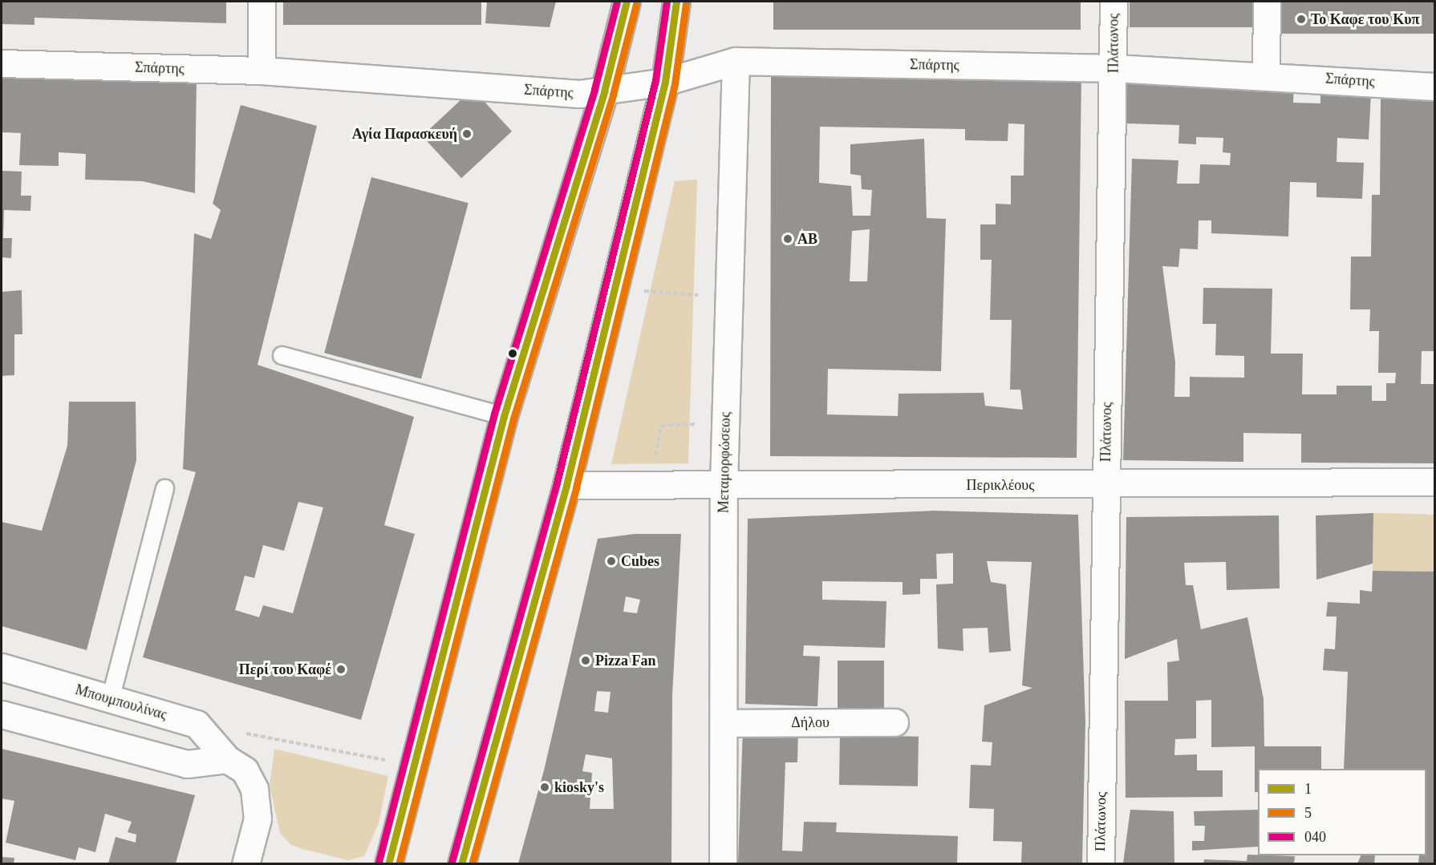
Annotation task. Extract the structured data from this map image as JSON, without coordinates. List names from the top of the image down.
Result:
{
  "streets": {
    "street": [
      "Πλάτωνος",
      "Σπάρτης",
      "Μεταμορφώσεως",
      "Περικλέους",
      "Μπουμπουλίνας",
      "Δήλου"
    ]
  },
  "crossings": [
    ["Πλάτωνος", "Σπάρτης"],
    ["Πλάτωνος", "Περικλέους"],
    ["Σπάρτης", "Μεταμορφώσεως"],
    ["Μεταμορφώσεως", "Περικλέους"],
    ["Μεταμορφώσεως", "Δήλου"]
  ],
  "places": [
    "Το Καφε του Κυπ",
    "Αγία Παρασκευή",
    "AB",
    "Cubes",
    "Pizza Fan",
    "Περί του Καφέ",
    "kiosky's"
  ],
  "lines": ["transit line 1", "transit line 040", "transit line 5"],
  "legend": ["1", "5", "040"]
}
